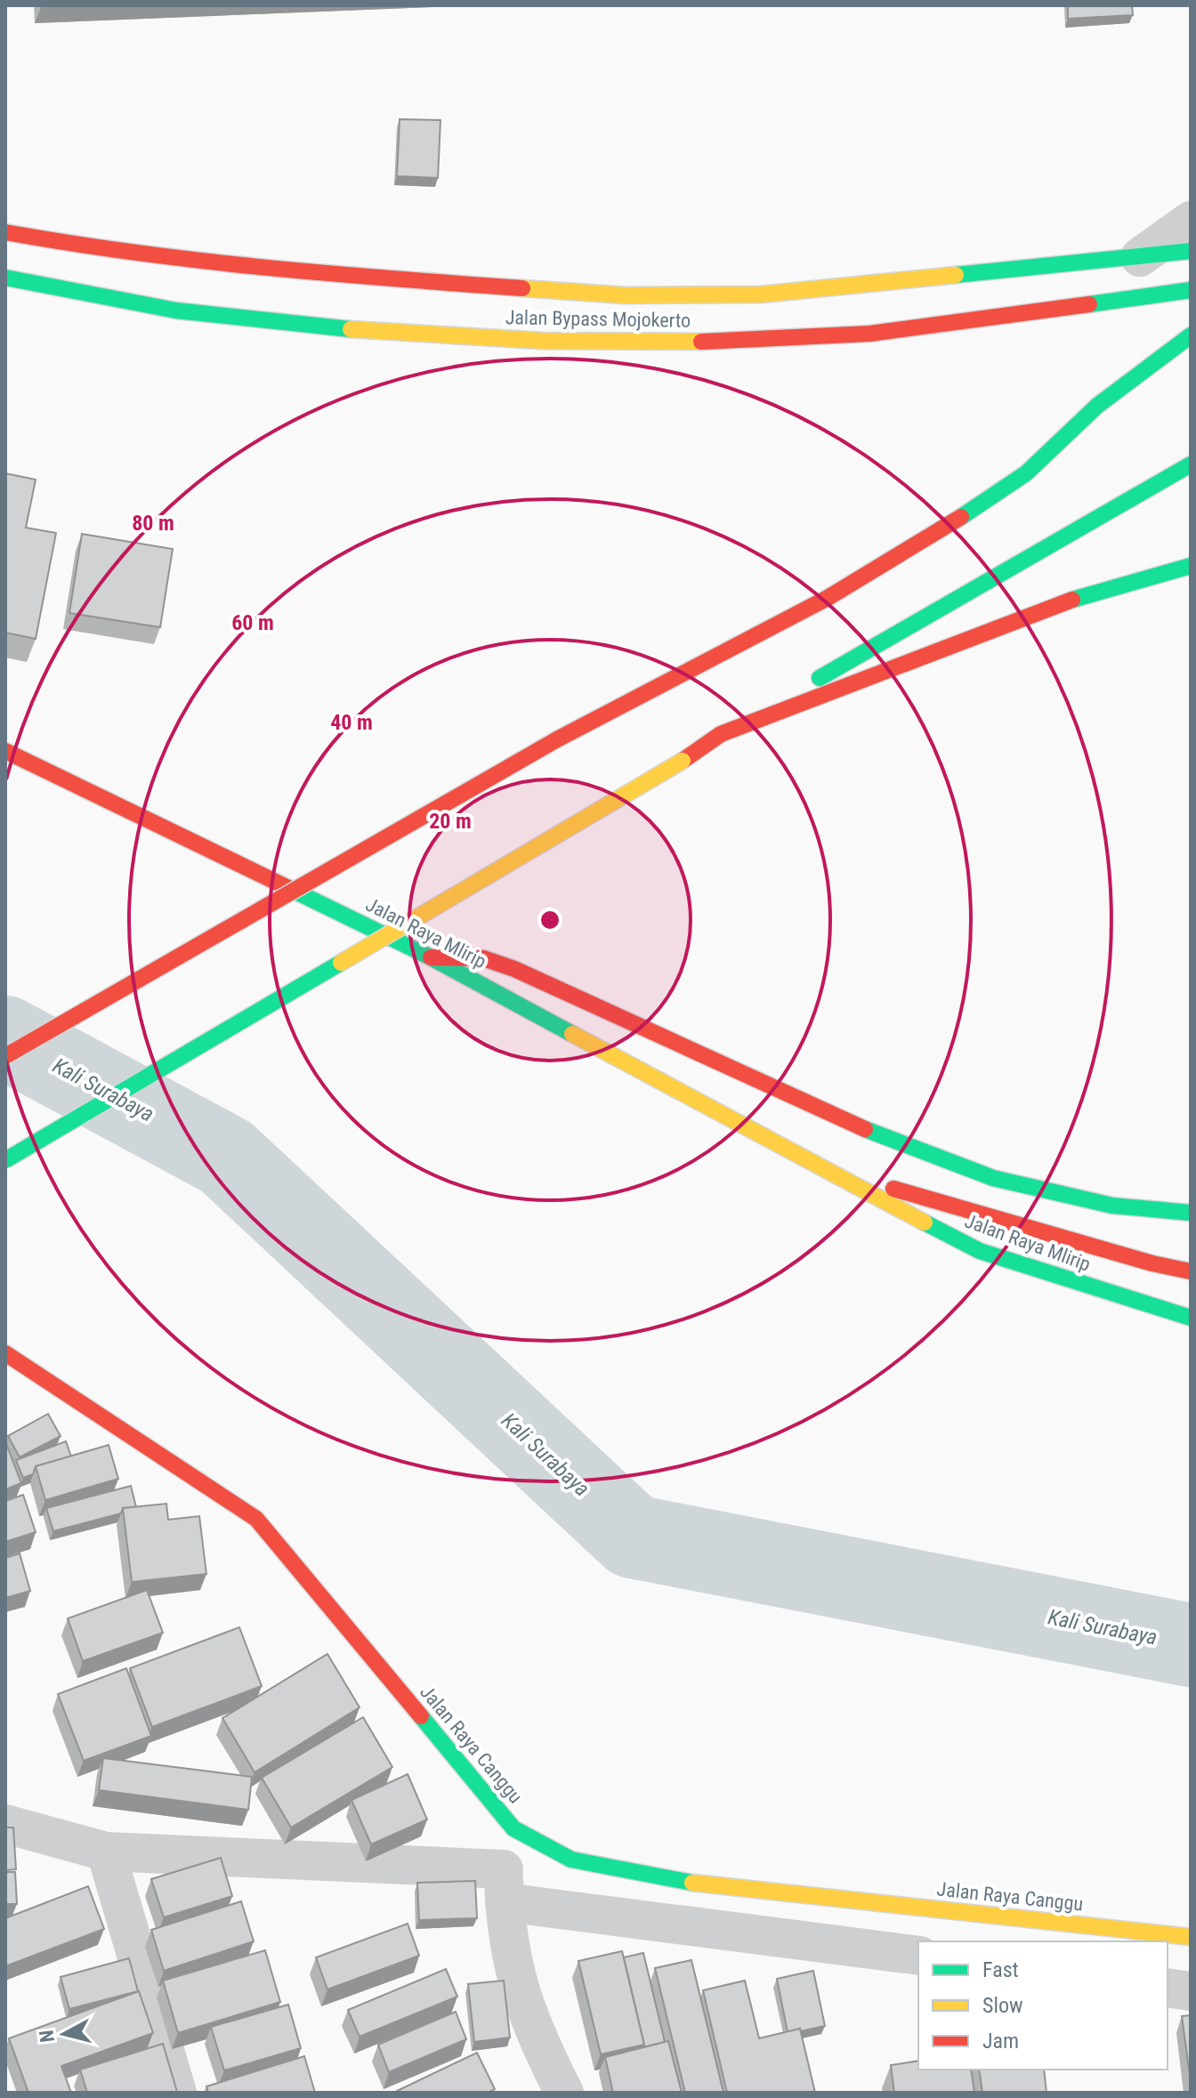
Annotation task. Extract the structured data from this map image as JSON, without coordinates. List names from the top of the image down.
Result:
{
  "streets": {
    "main road": ["Jalan Bypass Mojokerto", "Jalan Raya Mlirip", "Jalan Raya Canggu"]
  },
  "water": ["Kali Surabaya"],
  "legend": ["Fast", "Slow", "Jam"],
  "north": "left",
  "rings": [
    "80 m",
    "60 m",
    "40 m",
    "20 m"
  ]
}
